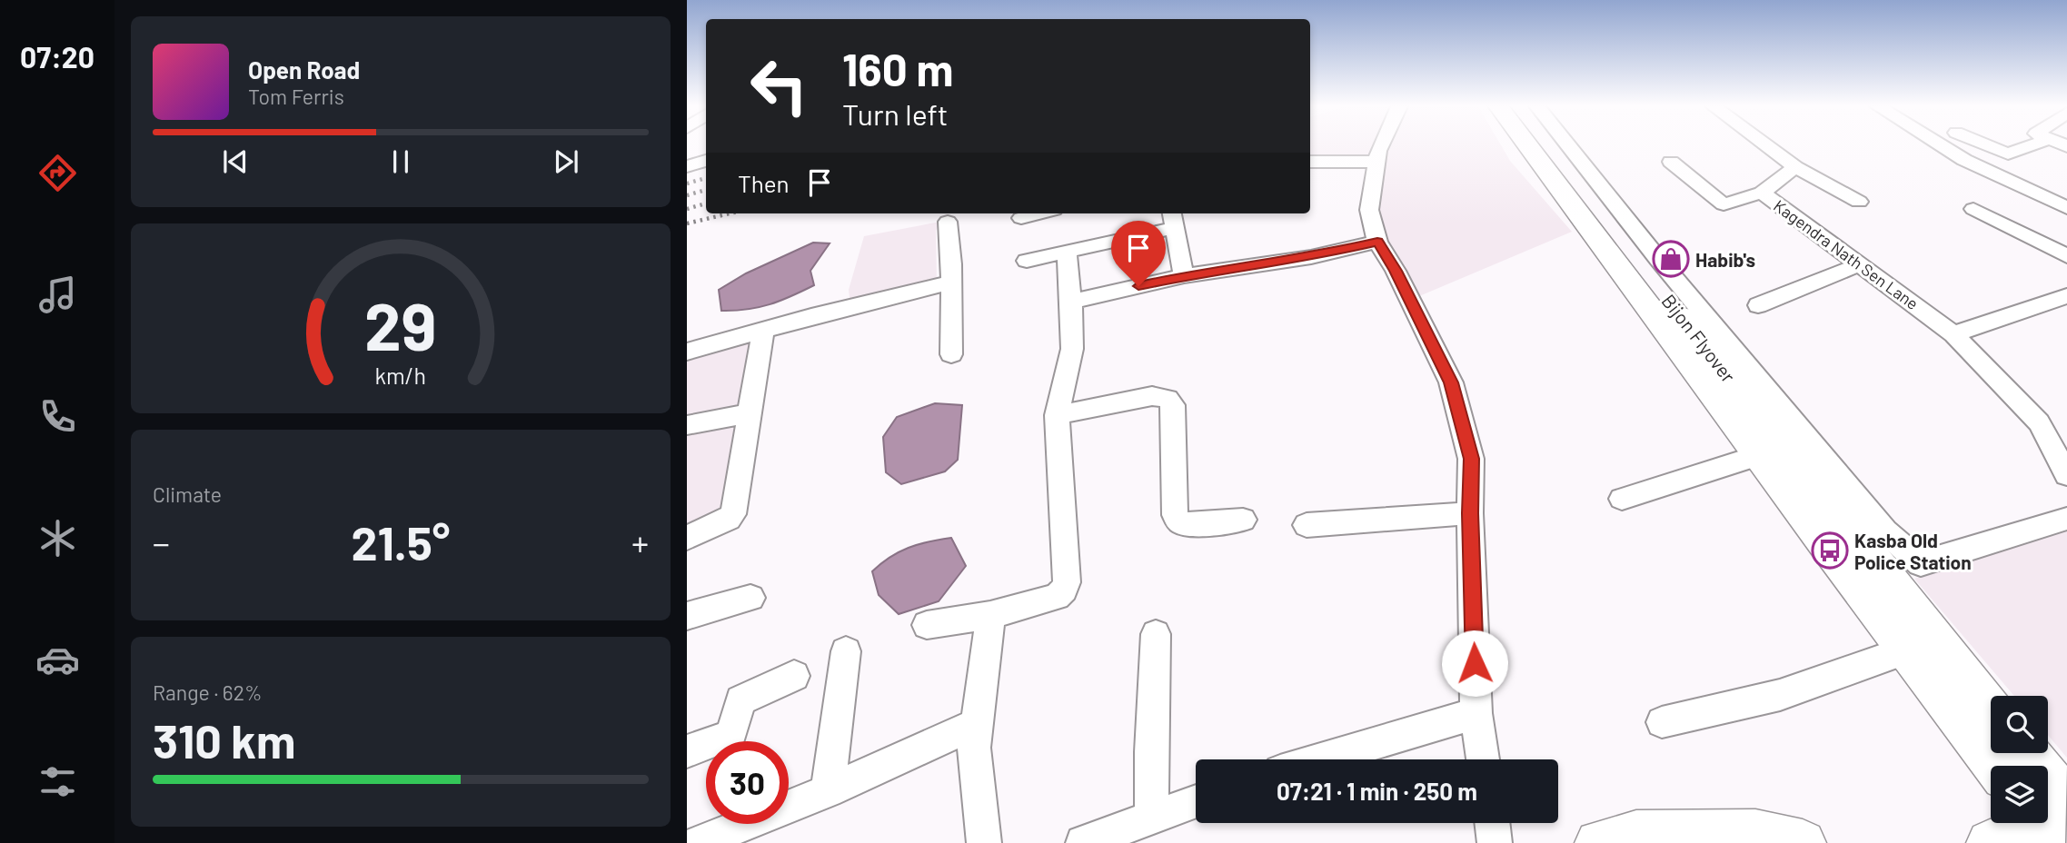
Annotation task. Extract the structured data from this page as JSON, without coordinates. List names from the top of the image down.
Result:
{
  "streets": {
    "main road": ["Bijon Flyover"],
    "street": ["Kagendra Nath Sen Lane"]
  },
  "places": {
    "shop": ["Habib's"],
    "bus stop": ["Kasba Old Police Station"]
  },
  "page": {
    "tabs": "07:20",
    "turn": ["160 m", "Turn left"],
    "song": ["Open Road", "Tom Ferris"],
    "then": "Then",
    "tile": [
      "Climate",
      ["Range · 62%", "310 km"]
    ],
    "heat": ["−", "21.5°", "+"],
    "limit": "30",
    "trip": "07:21 · 1 min · 250 m",
    "gauge": ["29", "km/h"]
  }
}
